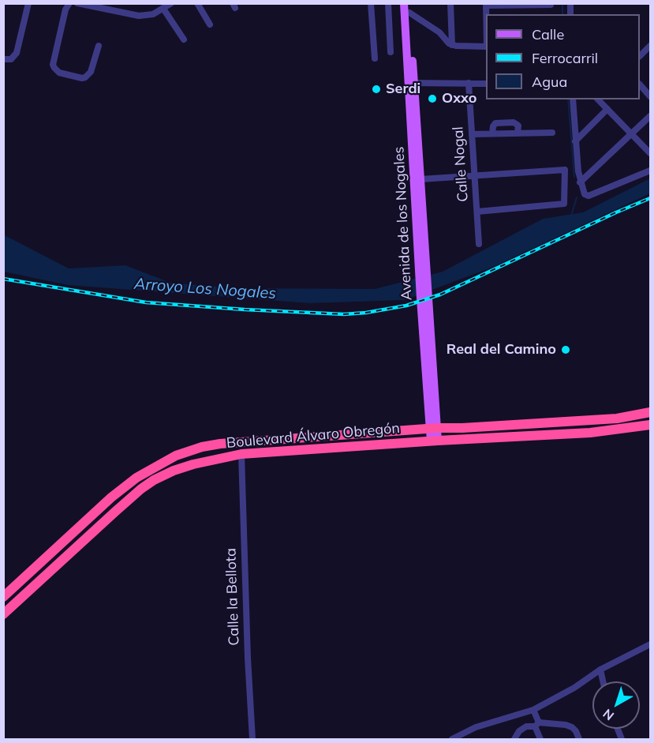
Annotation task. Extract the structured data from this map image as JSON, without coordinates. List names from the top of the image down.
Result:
{
  "streets": {
    "highway": ["Boulevard Álvaro Obregón"],
    "main road": ["Avenida de los Nogales"],
    "street": ["Calle Nogal", "Calle la Bellota"]
  },
  "crossings": [
    ["Avenida de los Nogales", "Boulevard Álvaro Obregón"],
    ["Boulevard Álvaro Obregón", "Calle la Bellota"]
  ],
  "water": ["Arroyo Los Nogales"],
  "places": ["Serdi", "Oxxo", "Real del Camino"],
  "legend": ["Calle", "Ferrocarril", "Agua"],
  "north": "bottom left"
}
